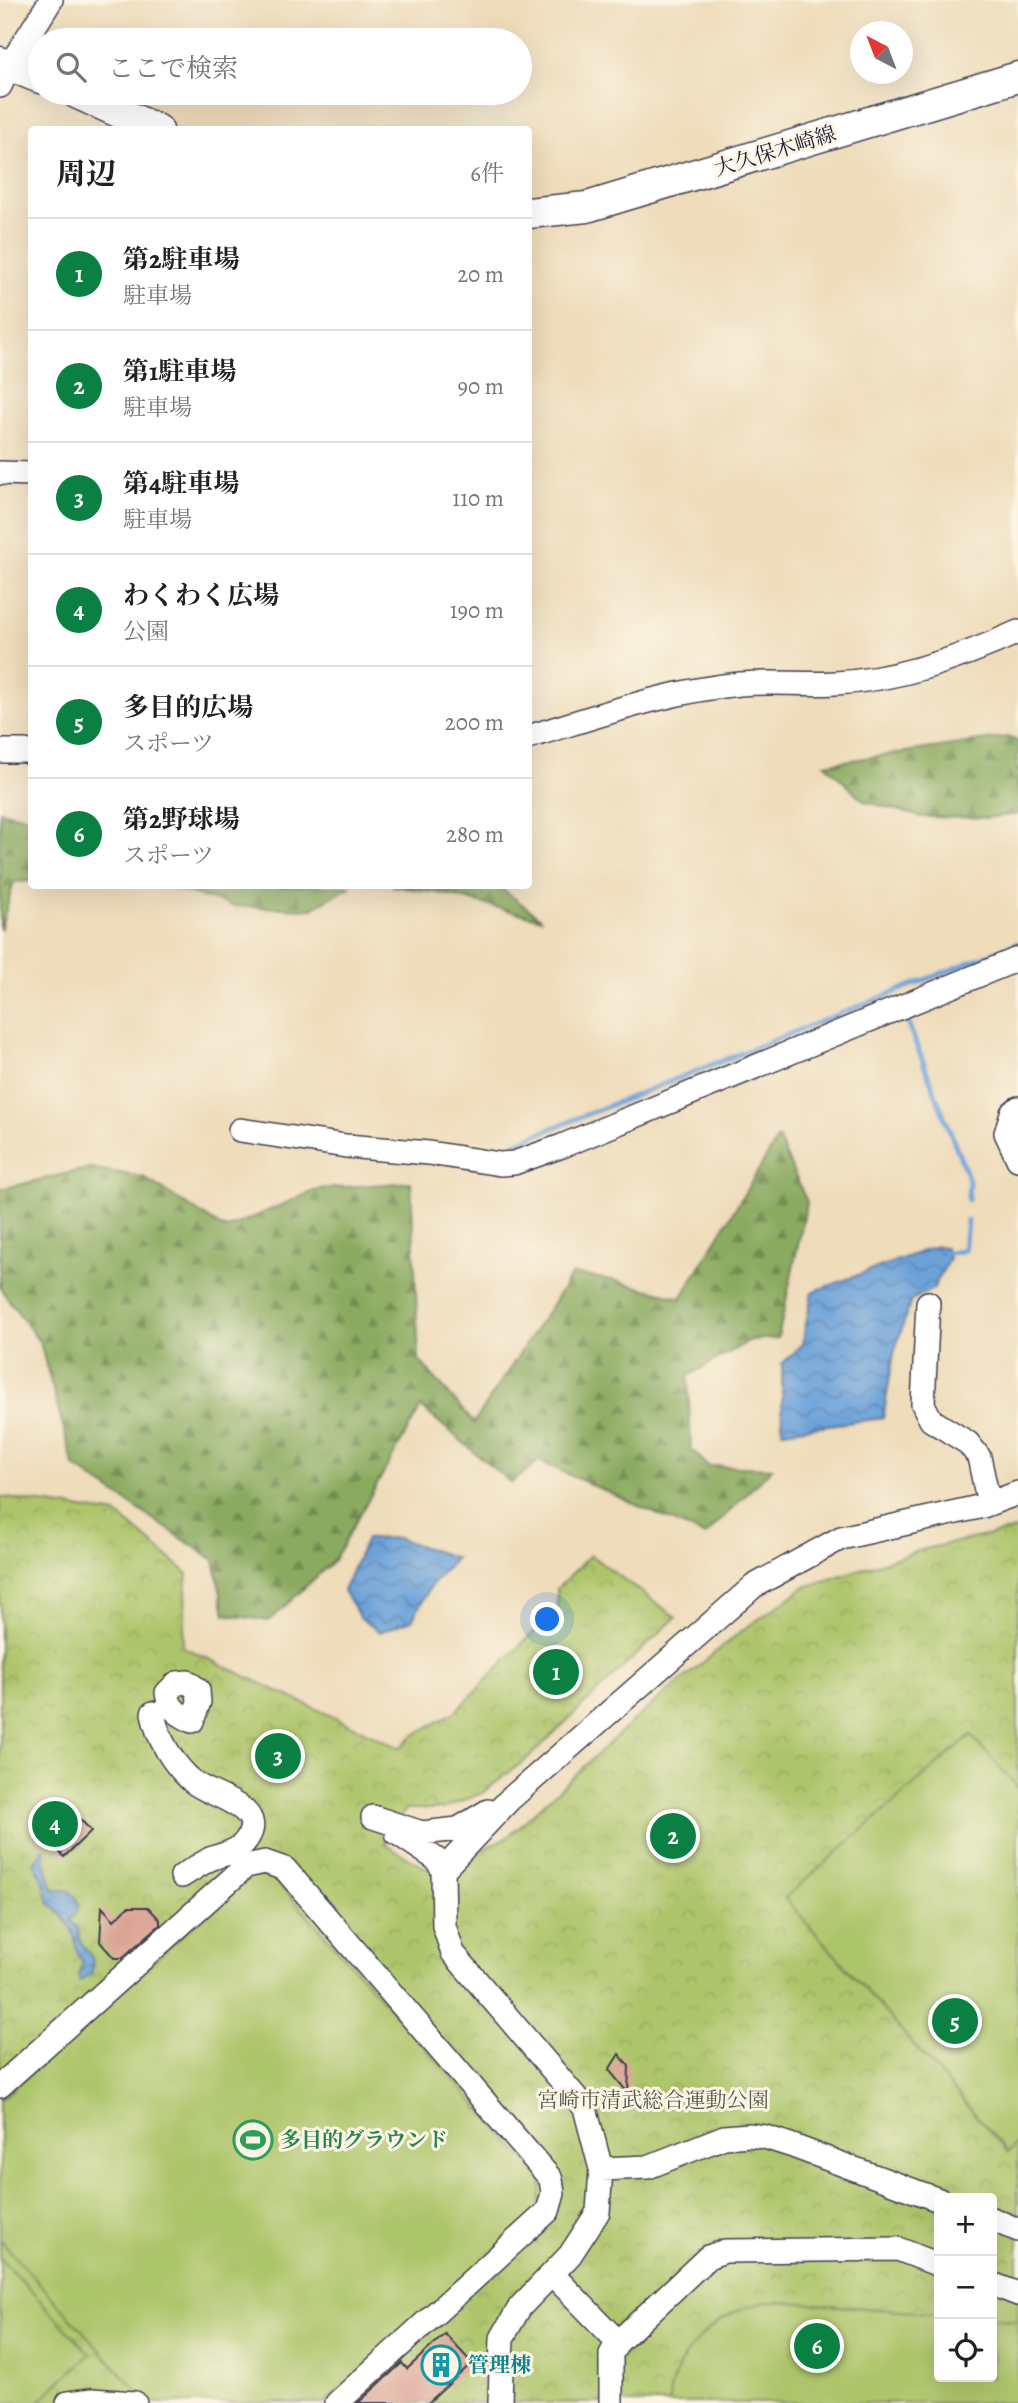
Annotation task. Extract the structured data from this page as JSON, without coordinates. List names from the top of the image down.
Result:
{
  "streets": {
    "main road": ["大久保木崎線"]
  },
  "parks": ["宮崎市清武総合運動公園"],
  "places": {
    "sports": ["多目的グラウンド"],
    "building": ["管理棟"]
  },
  "north": "top left",
  "page": {
    "search": "ここで検索",
    "heading": ["周辺", "6件"],
    "list": [
      {
        "mark": "1",
        "name": "第2駐車場",
        "note": "駐車場",
        "value": "20 m"
      },
      {
        "mark": "2",
        "name": "第1駐車場",
        "note": "駐車場",
        "value": "90 m"
      },
      {
        "mark": "3",
        "name": "第4駐車場",
        "note": "駐車場",
        "value": "110 m"
      },
      {
        "mark": "4",
        "name": "わくわく広場",
        "note": "公園",
        "value": "190 m"
      },
      {
        "mark": "5",
        "name": "多目的広場",
        "note": "スポーツ",
        "value": "200 m"
      },
      {
        "mark": "6",
        "name": "第2野球場",
        "note": "スポーツ",
        "value": "280 m"
      }
    ],
    "pins": [
      "1",
      "3",
      "4",
      "2",
      "5",
      "6"
    ],
    "map_buttons": ["+", "−"]
  }
}
